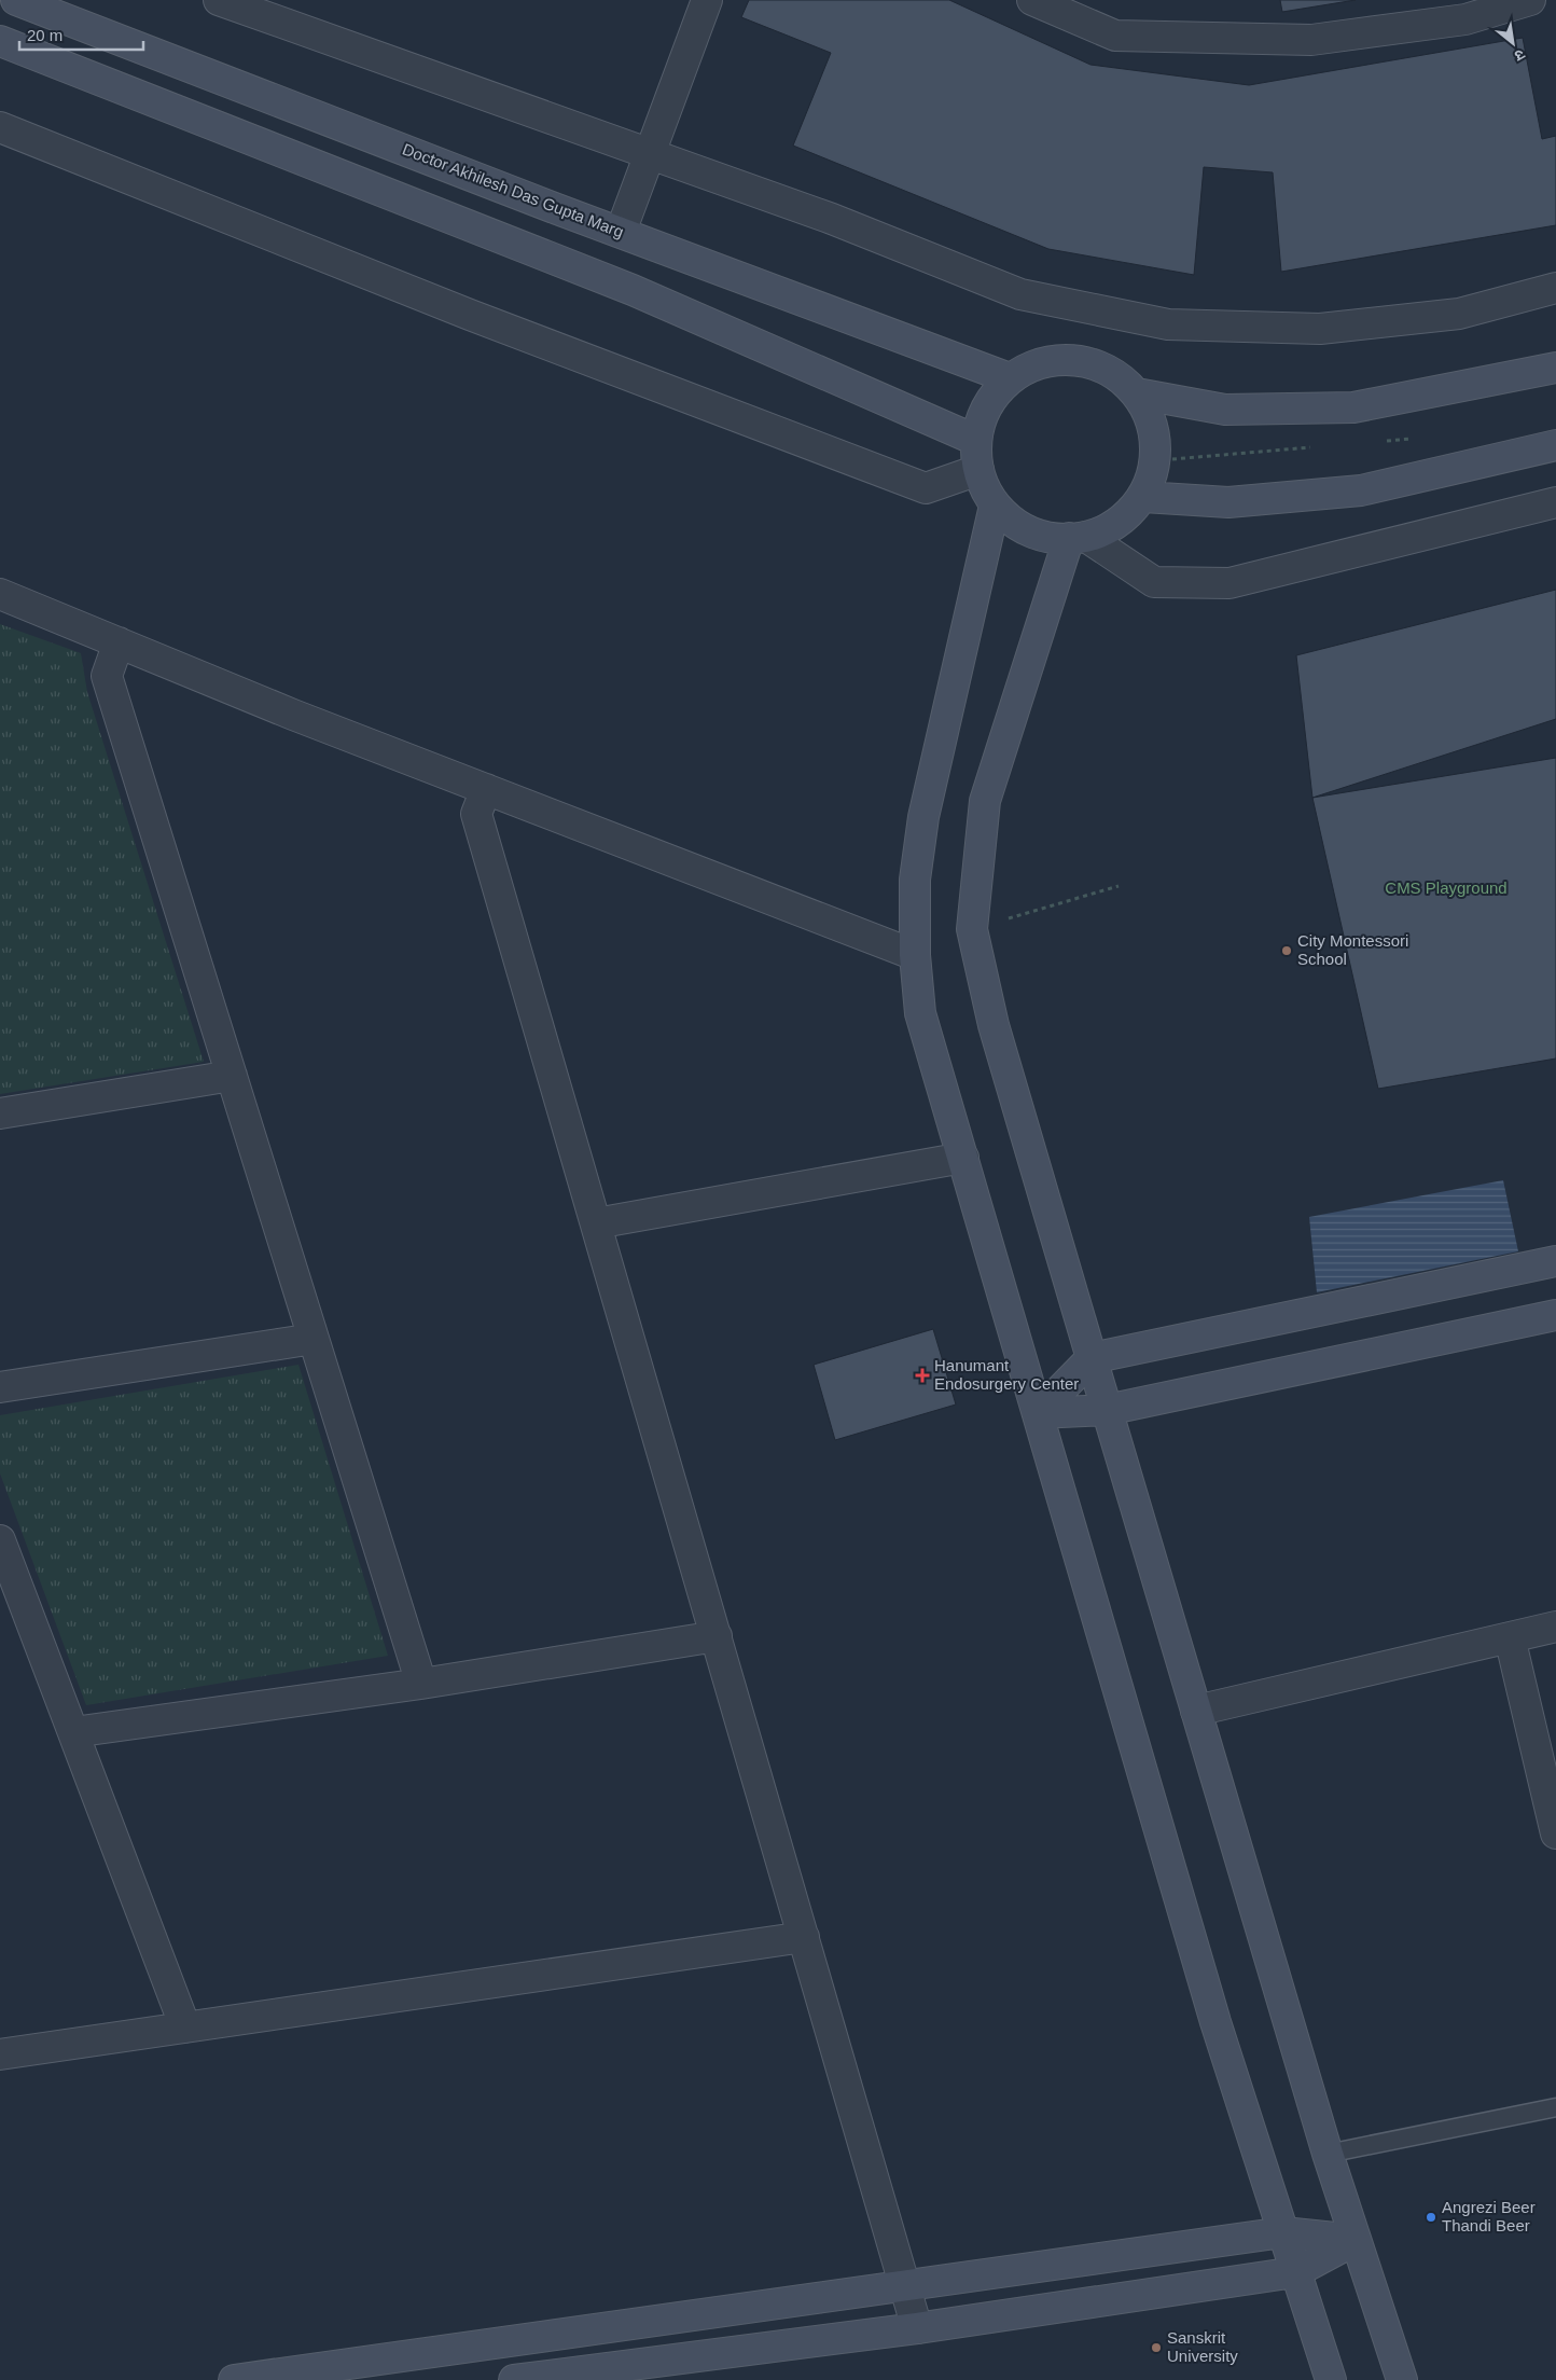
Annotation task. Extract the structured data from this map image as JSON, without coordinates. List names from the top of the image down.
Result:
{
  "streets": {
    "street": ["Doctor Akhilesh Das Gupta Marg"]
  },
  "parks": ["CMS Playground"],
  "places": {
    "other": ["City Montessori School", "Angrezi Beer Thandi Beer", "Sanskrit University"],
    "health": ["Hanumant Endosurgery Center"]
  },
  "scale_bar": "20 m",
  "north": "bottom right"
}
